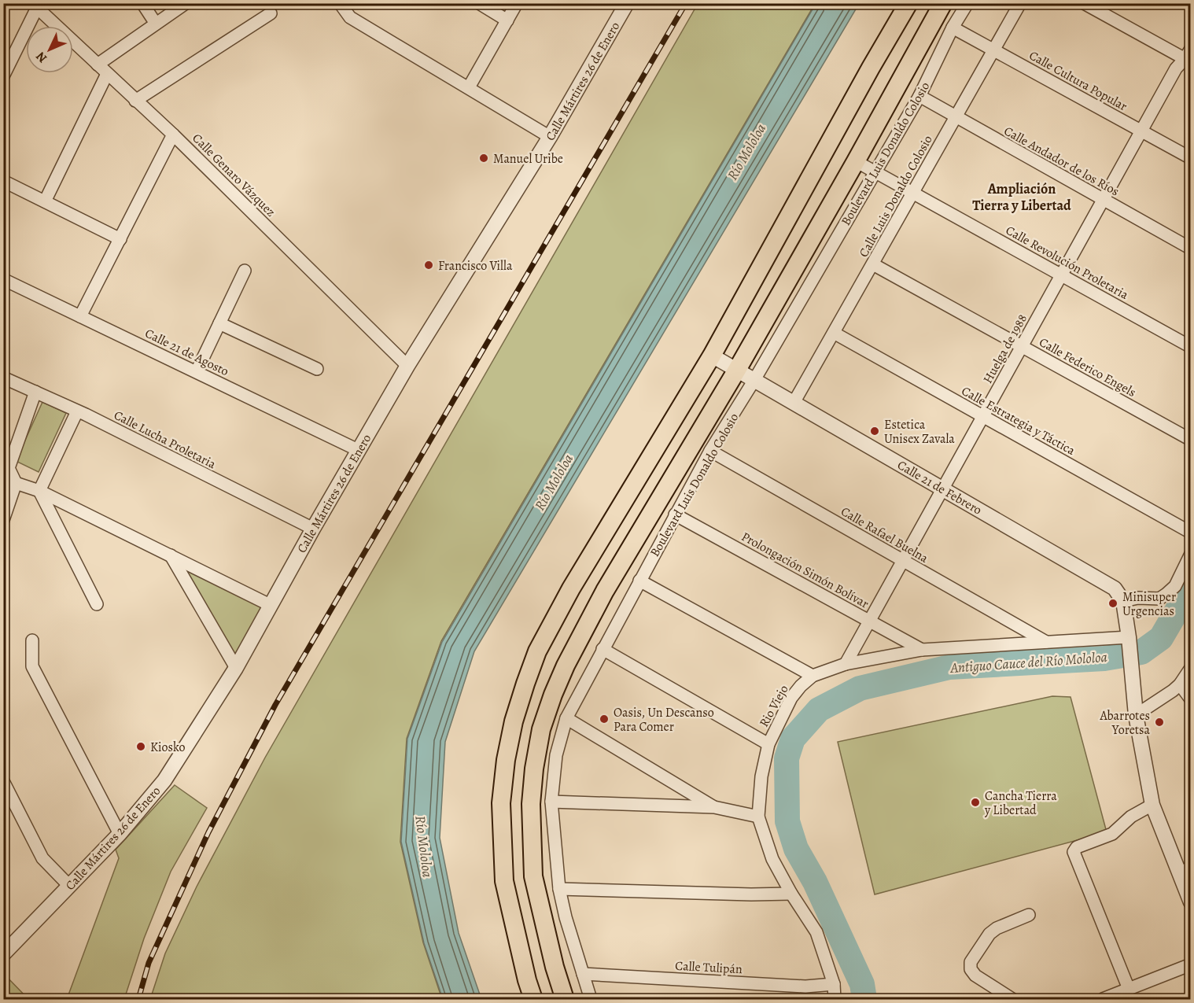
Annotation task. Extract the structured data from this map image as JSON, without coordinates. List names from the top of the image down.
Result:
{
  "streets": {
    "main road": ["Boulevard Luis Donaldo Colosio"],
    "street": [
      "Calle Cultura Popular",
      "Calle Mártires 26 de Enero",
      "Calle Andador de los Ríos",
      "Calle Genaro Vázquez",
      "Calle Luis Donaldo Colosio",
      "Calle Revolución Proletaria",
      "Huelga de 1988",
      "Calle 21 de Agosto",
      "Calle Federico Engels",
      "Calle Estrategia y Táctica",
      "Calle Lucha Proletaria",
      "Calle 21 de Febrero",
      "Calle Rafael Buelna",
      "Prolongación Simón Bolívar",
      "Rio Viejo",
      "Calle Tulipán"
    ]
  },
  "crossings": [
    ["Calle Cultura Popular", "Boulevard Luis Donaldo Colosio"],
    ["Calle Cultura Popular", "Calle Luis Donaldo Colosio"],
    ["Calle Cultura Popular", "Huelga de 1988"],
    ["Calle Mártires 26 de Enero", "Calle Genaro Vázquez"],
    ["Calle Mártires 26 de Enero", "Calle 21 de Agosto"],
    ["Calle Mártires 26 de Enero", "Calle Lucha Proletaria"],
    ["Boulevard Luis Donaldo Colosio", "Calle Andador de los Ríos"],
    ["Boulevard Luis Donaldo Colosio", "Calle Revolución Proletaria"],
    ["Boulevard Luis Donaldo Colosio", "Calle 21 de Febrero"],
    ["Boulevard Luis Donaldo Colosio", "Calle Rafael Buelna"],
    ["Boulevard Luis Donaldo Colosio", "Prolongación Simón Bolívar"],
    ["Boulevard Luis Donaldo Colosio", "Calle Tulipán"],
    ["Calle Andador de los Ríos", "Calle Luis Donaldo Colosio"],
    ["Calle Andador de los Ríos", "Huelga de 1988"],
    ["Calle Luis Donaldo Colosio", "Calle Revolución Proletaria"],
    ["Calle Luis Donaldo Colosio", "Calle Federico Engels"],
    ["Calle Luis Donaldo Colosio", "Calle Estrategia y Táctica"],
    ["Calle Luis Donaldo Colosio", "Calle 21 de Febrero"],
    ["Calle Revolución Proletaria", "Huelga de 1988"],
    ["Huelga de 1988", "Calle Federico Engels"],
    ["Huelga de 1988", "Calle Estrategia y Táctica"],
    ["Huelga de 1988", "Calle 21 de Febrero"],
    ["Huelga de 1988", "Calle Rafael Buelna"],
    ["Huelga de 1988", "Prolongación Simón Bolívar"],
    ["Huelga de 1988", "Rio Viejo"],
    ["Calle Rafael Buelna", "Rio Viejo"],
    ["Prolongación Simón Bolívar", "Rio Viejo"],
    ["Rio Viejo", "Calle Tulipán"]
  ],
  "districts": ["Ampliación Tierra y Libertad"],
  "water": ["Río Mololoa", "Antiguo Cauce del Río Mololoa"],
  "places": [
    "Manuel Uribe",
    "Francisco Villa",
    "Estetica Unisex Zavala",
    "Minisuper Urgencias",
    "Oasis, Un Descanso Para Comer",
    "Abarrotes Yoretsa",
    "Kiosko",
    "Cancha Tierra y Libertad"
  ],
  "north": "bottom left"
}
